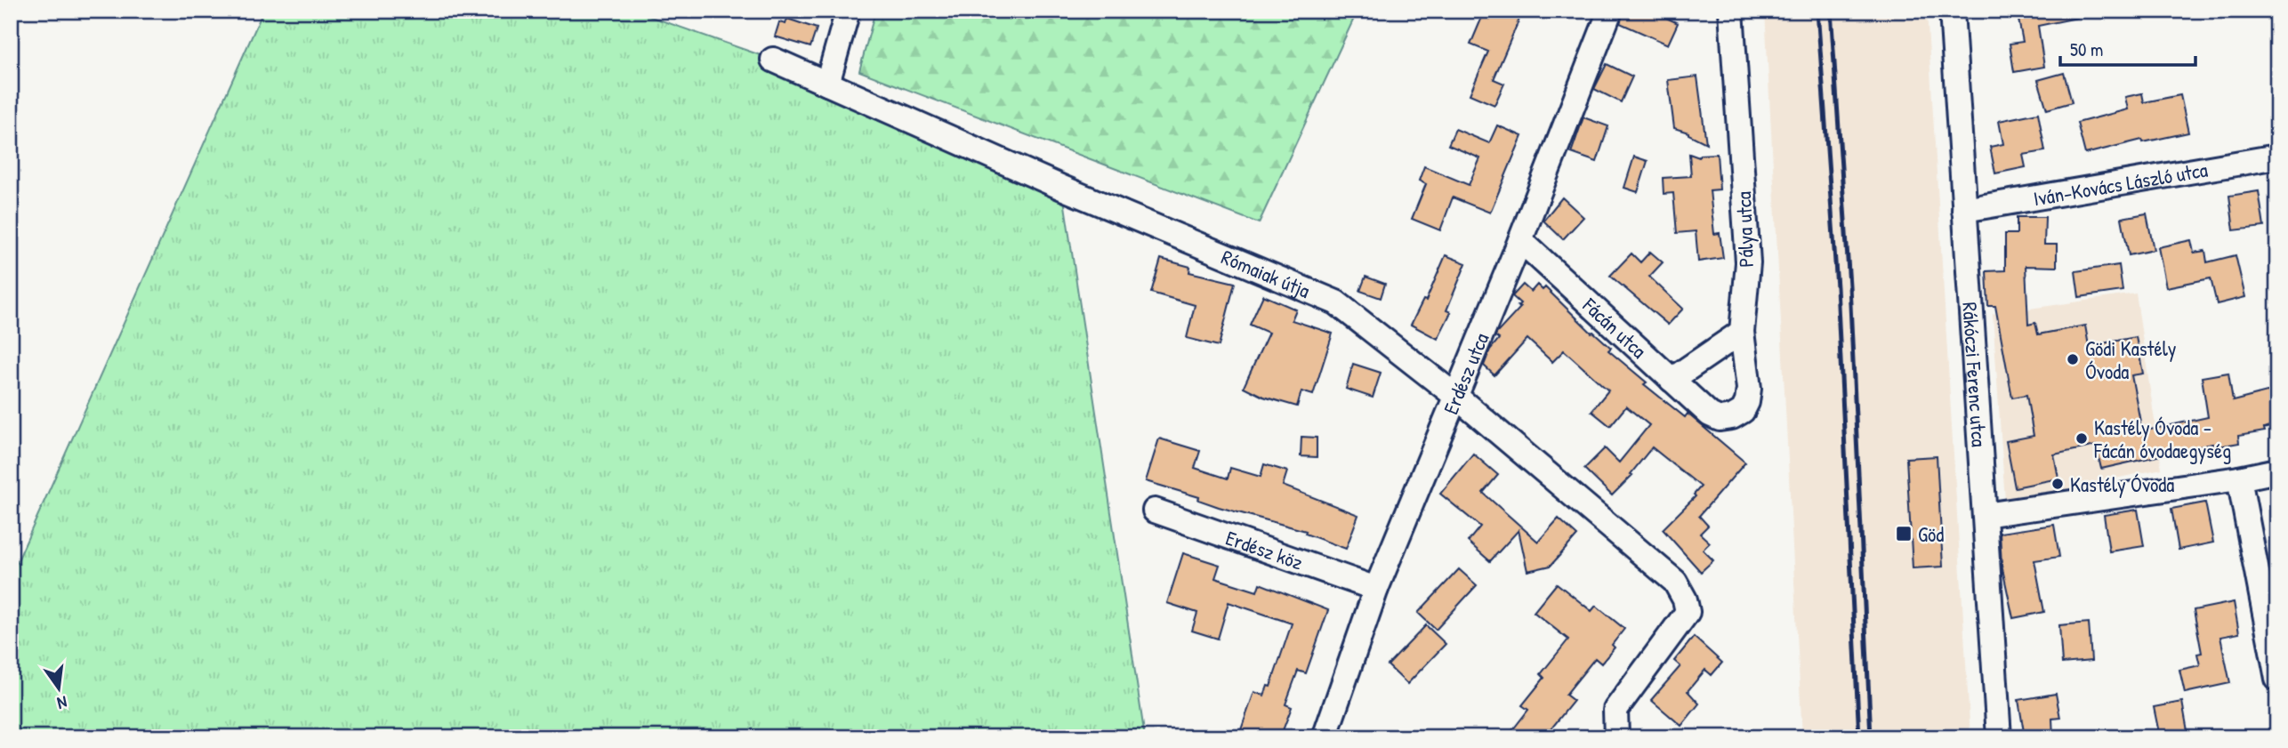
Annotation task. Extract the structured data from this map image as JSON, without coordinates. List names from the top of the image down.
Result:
{
  "streets": {
    "street": [
      "Iván-Kovács László utca",
      "Pálya utca",
      "Rómaiak útja",
      "Fácán utca",
      "Erdész utca",
      "Rákóczi Ferenc utca",
      "Erdész köz"
    ]
  },
  "crossings": [
    ["Iván-Kovács László utca", "Rákóczi Ferenc utca"],
    ["Pálya utca", "Fácán utca"],
    ["Rómaiak útja", "Erdész utca"],
    ["Fácán utca", "Erdész utca"],
    ["Erdész utca", "Erdész köz"]
  ],
  "places": {
    "other": ["Gödi Kastély Óvoda", "Kastély Óvoda - Fácán óvodaegység", "Kastély Óvoda"],
    "transit": ["Göd"]
  },
  "scale_bar": "50 m",
  "north": "bottom"
}
